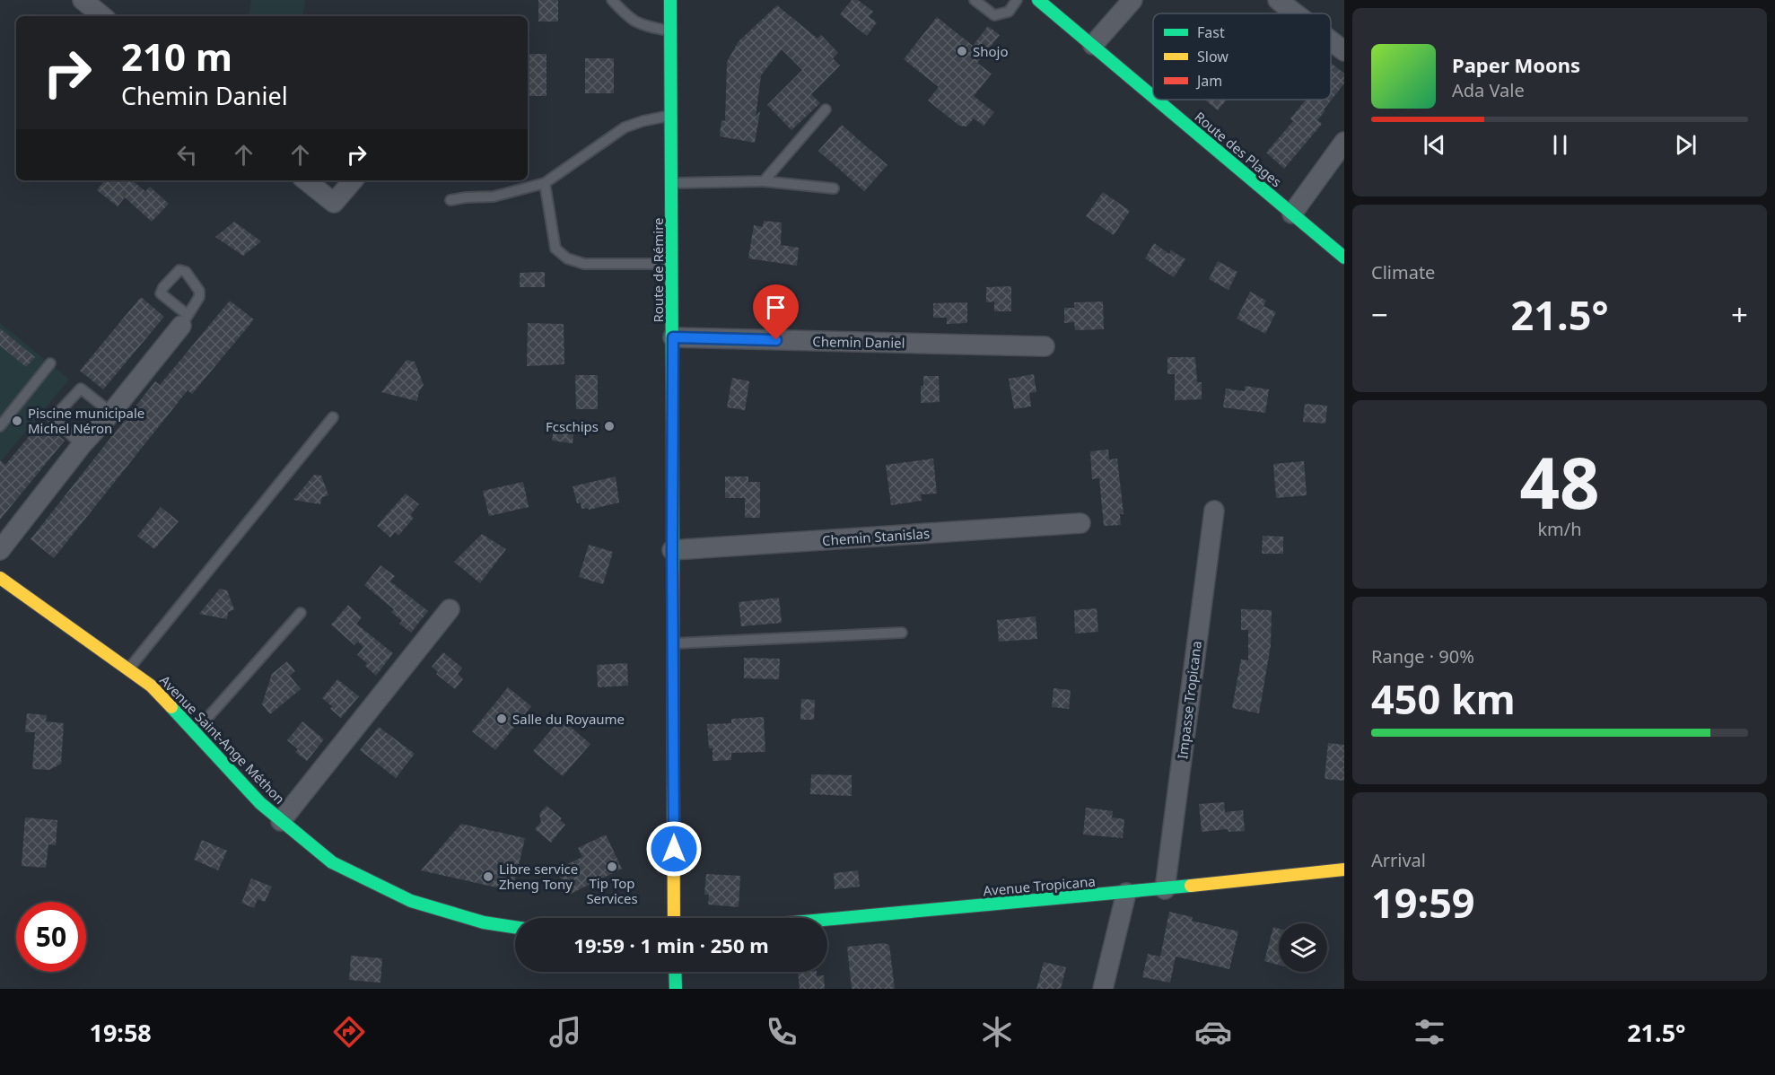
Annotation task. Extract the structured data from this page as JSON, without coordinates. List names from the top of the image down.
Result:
{
  "streets": {
    "street": [
      "Route des Plages",
      "Route de Rémire",
      "Chemin Daniel",
      "Chemin Stanislas",
      "Impasse Tropicana",
      "Avenue Saint-Ange Méthon",
      "Avenue Tropicana"
    ]
  },
  "crossings": [
    ["Route de Rémire", "Chemin Daniel"],
    ["Route de Rémire", "Chemin Stanislas"],
    ["Impasse Tropicana", "Avenue Tropicana"]
  ],
  "places": [
    "Shojo",
    "Piscine municipale Michel Néron",
    "Fcschips",
    "Salle du Royaume",
    "Tip Top Services",
    "Libre service Zheng Tony"
  ],
  "legend": ["Fast", "Slow", "Jam"],
  "page": {
    "turn": ["210 m", "Chemin Daniel"],
    "song": ["Paper Moons", "Ada Vale"],
    "tile": [
      "Climate",
      ["48", "km/h"],
      ["Range · 90%", "450 km"],
      ["Arrival", "19:59"]
    ],
    "heat": ["−", "21.5°", "+"],
    "limit": "50",
    "trip": "19:59 · 1 min · 250 m",
    "tabs": ["19:58", "21.5°"]
  }
}
